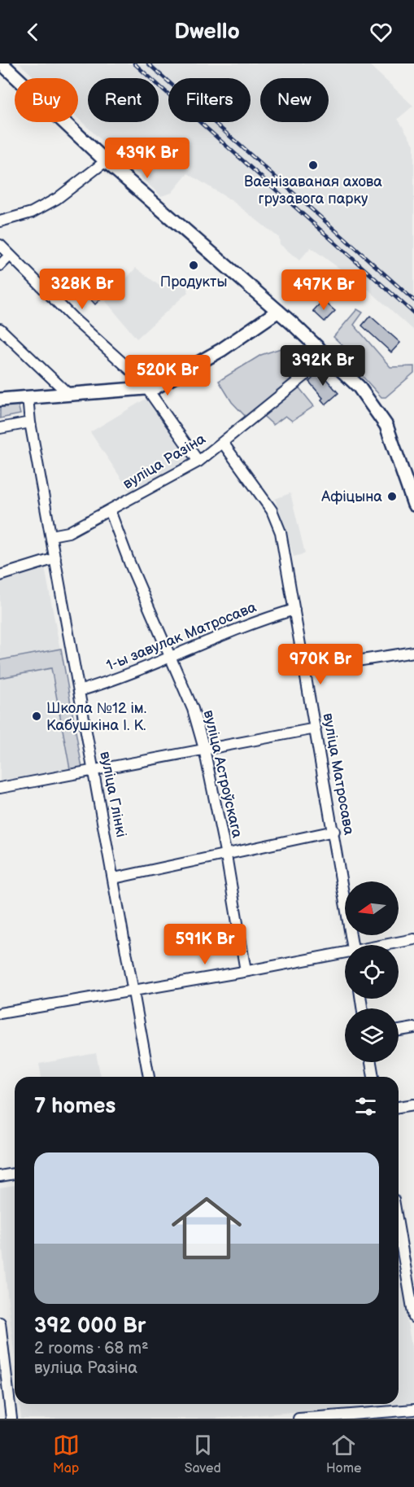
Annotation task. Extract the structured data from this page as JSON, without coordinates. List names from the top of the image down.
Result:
{
  "streets": {
    "street": [
      "вуліца Разіна",
      "1-ы завулак Матросава",
      "вуліца Астроўскага",
      "вуліца Матросава",
      "вуліца Глінкі"
    ]
  },
  "crossings": [
    ["вуліца Разіна", "вуліца Астроўскага"],
    ["вуліца Разіна", "вуліца Матросава"],
    ["вуліца Разіна", "вуліца Глінкі"],
    ["1-ы завулак Матросава", "вуліца Астроўскага"],
    ["1-ы завулак Матросава", "вуліца Матросава"],
    ["1-ы завулак Матросава", "вуліца Глінкі"]
  ],
  "places": [
    "Ваенізаваная ахова грузавога парку",
    "Продукты",
    "Афіцына",
    "Школа №12 ім. Кабушкіна І. К."
  ],
  "north": "left",
  "page": {
    "header": "Dwello",
    "chip": [
      "Buy",
      "Rent",
      "Filters",
      "New"
    ],
    "price": [
      "439K Br",
      "328K Br",
      "497K Br",
      "392K Br",
      "520K Br",
      "970K Br",
      "591K Br"
    ],
    "heading": "7 homes",
    "list": [
      {
        "name": "392 000 Br",
        "note": "2 rooms · 68 m² · вуліца Разіна"
      }
    ],
    "tabs": ["Map", "Saved", "Home"]
  }
}
